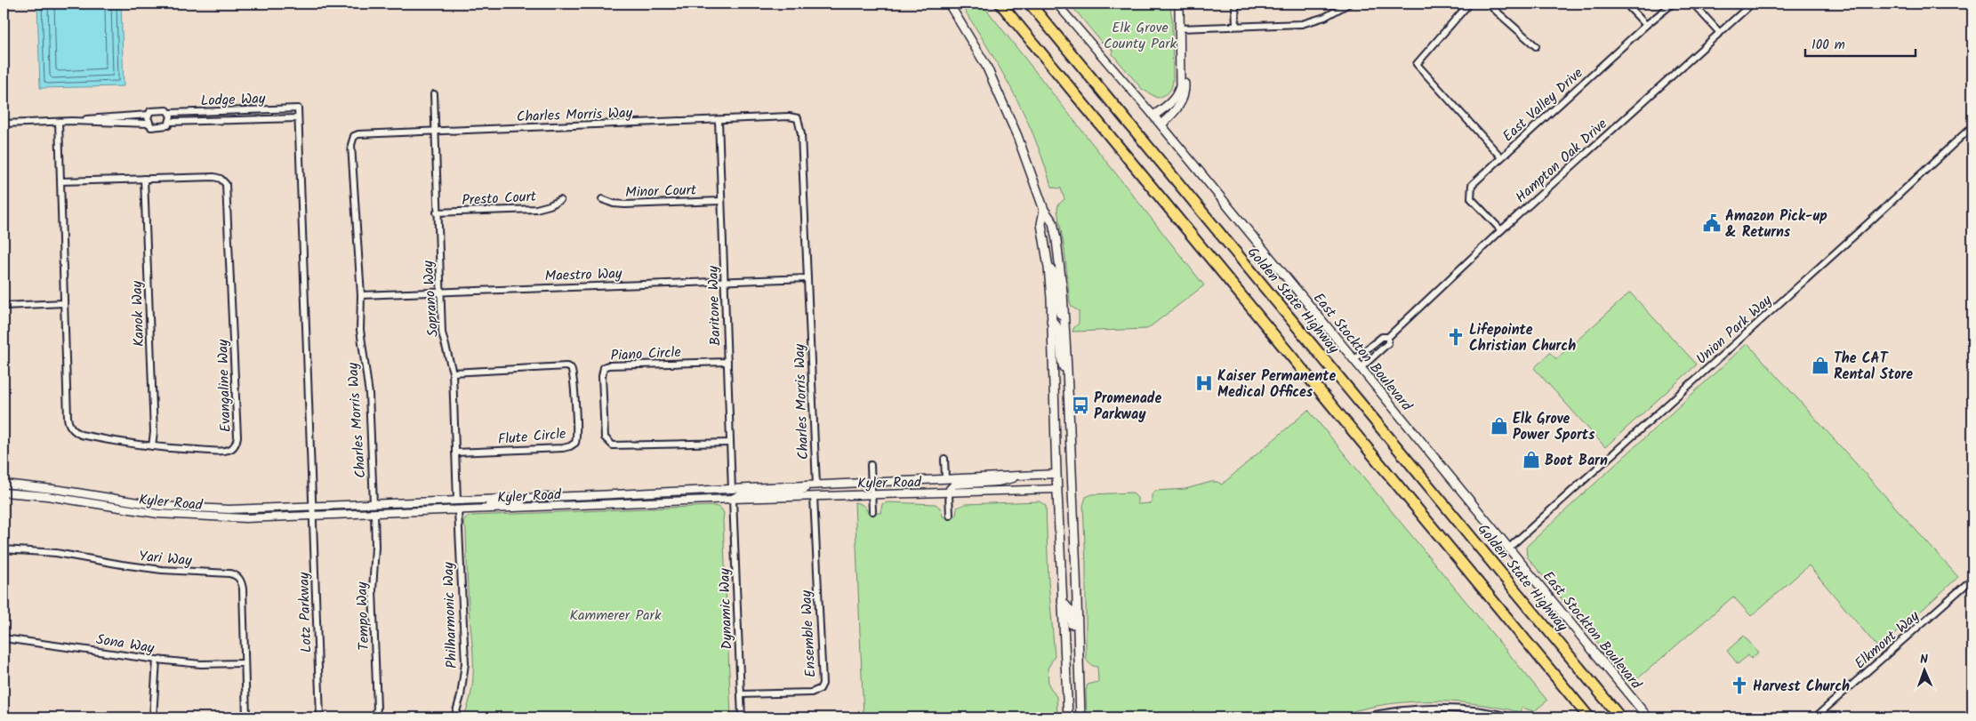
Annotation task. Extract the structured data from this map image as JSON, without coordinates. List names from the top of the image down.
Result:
{
  "streets": {
    "highway": ["Golden State Highway"],
    "main road": ["East Stockton Boulevard"],
    "street": [
      "Lodge Way",
      "East Valley Drive",
      "Charles Morris Way",
      "Hampton Oak Drive",
      "Minor Court",
      "Presto Court",
      "Maestro Way",
      "Soprano Way",
      "Baritone Way",
      "Kanok Way",
      "Union Park Way",
      "Piano Circle",
      "Evangaline Way",
      "Flute Circle",
      "Kyler Road",
      "Yari Way",
      "Dynamic Way",
      "Lotz Parkway",
      "Philharmonic Way",
      "Tempo Way",
      "Ensemble Way",
      "Elkmont Way",
      "Sona Way"
    ]
  },
  "crossings": [
    ["Lodge Way", "Evangaline Way"],
    ["Lodge Way", "Lotz Parkway"],
    ["East Valley Drive", "Hampton Oak Drive"],
    ["Charles Morris Way", "Maestro Way"],
    ["Charles Morris Way", "Soprano Way"],
    ["Charles Morris Way", "Baritone Way"],
    ["Charles Morris Way", "Kyler Road"],
    ["Hampton Oak Drive", "East Stockton Boulevard"],
    ["Minor Court", "Baritone Way"],
    ["Presto Court", "Soprano Way"],
    ["Maestro Way", "Soprano Way"],
    ["Maestro Way", "Baritone Way"],
    ["Soprano Way", "Flute Circle"],
    ["Soprano Way", "Kyler Road"],
    ["Baritone Way", "Piano Circle"],
    ["Baritone Way", "Kyler Road"],
    ["Kanok Way", "Evangaline Way"],
    ["Union Park Way", "East Stockton Boulevard"],
    ["Kyler Road", "Dynamic Way"],
    ["Kyler Road", "Lotz Parkway"],
    ["Kyler Road", "Philharmonic Way"],
    ["Kyler Road", "Tempo Way"],
    ["Kyler Road", "Ensemble Way"],
    ["Yari Way", "Sona Way"],
    ["Dynamic Way", "Ensemble Way"]
  ],
  "parks": ["Elk Grove County Park", "Kammerer Park"],
  "places": {
    "public building": ["Amazon Pick-up & Returns"],
    "church": ["Lifepointe Christian Church", "Harvest Church"],
    "shop": ["The CAT Rental Store", "Elk Grove Power Sports", "Boot Barn"],
    "hospital": ["Kaiser Permanente Medical Offices"],
    "bus stop": ["Promenade Parkway"]
  },
  "scale_bar": "100 m",
  "north": "top"
}
